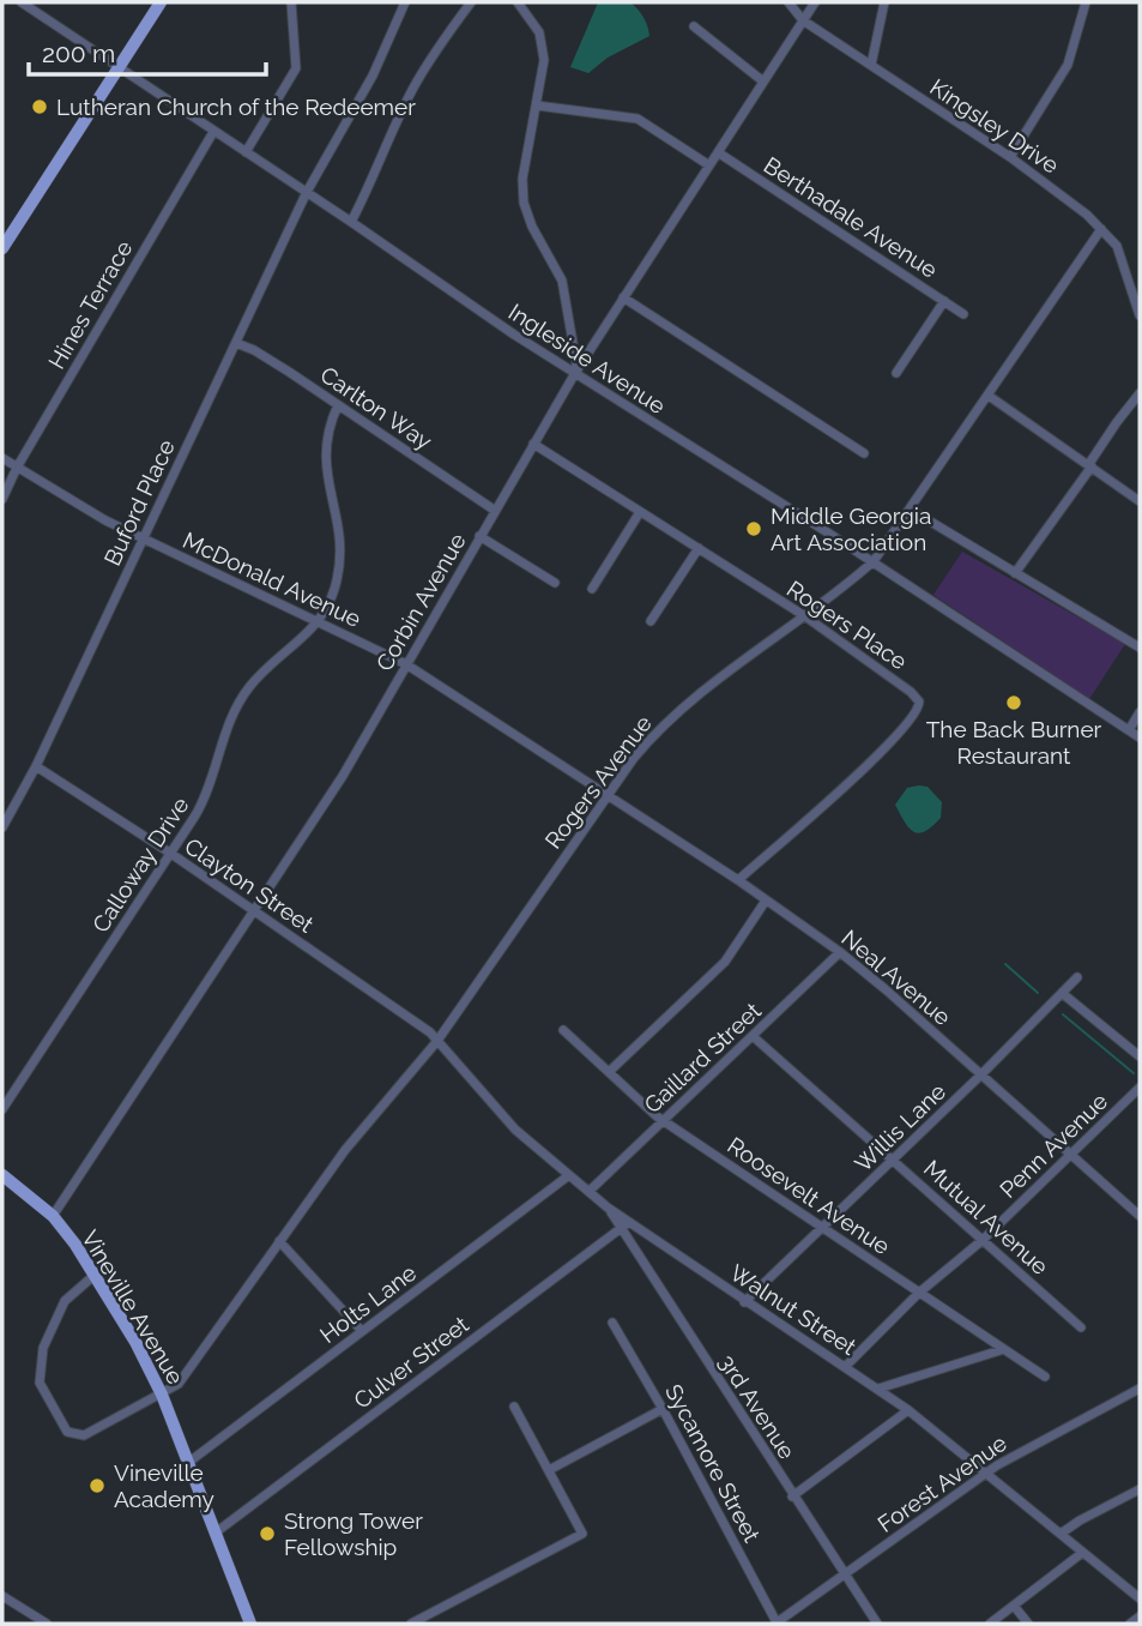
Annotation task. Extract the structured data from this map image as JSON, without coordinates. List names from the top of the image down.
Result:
{
  "streets": {
    "main road": ["Vineville Avenue"],
    "street": [
      "Kingsley Drive",
      "Berthadale Avenue",
      "Hines Terrace",
      "Ingleside Avenue",
      "Carlton Way",
      "Buford Place",
      "McDonald Avenue",
      "Corbin Avenue",
      "Rogers Place",
      "Rogers Avenue",
      "Calloway Drive",
      "Clayton Street",
      "Neal Avenue",
      "Gaillard Street",
      "Willis Lane",
      "Penn Avenue",
      "Roosevelt Avenue",
      "Mutual Avenue",
      "Holts Lane",
      "Walnut Street",
      "Culver Street",
      "3rd Avenue",
      "Sycamore Street",
      "Forest Avenue"
    ]
  },
  "crossings": [
    ["Kingsley Drive", "Corbin Avenue"],
    ["Kingsley Drive", "Rogers Avenue"],
    ["Berthadale Avenue", "Corbin Avenue"],
    ["Hines Terrace", "Ingleside Avenue"],
    ["Hines Terrace", "McDonald Avenue"],
    ["Ingleside Avenue", "Buford Place"],
    ["Ingleside Avenue", "Corbin Avenue"],
    ["Ingleside Avenue", "Rogers Avenue"],
    ["Carlton Way", "Buford Place"],
    ["Carlton Way", "Corbin Avenue"],
    ["Carlton Way", "Calloway Drive"],
    ["Buford Place", "McDonald Avenue"],
    ["Buford Place", "Clayton Street"],
    ["McDonald Avenue", "Corbin Avenue"],
    ["McDonald Avenue", "Rogers Avenue"],
    ["McDonald Avenue", "Calloway Drive"],
    ["McDonald Avenue", "Neal Avenue"],
    ["Corbin Avenue", "Rogers Place"],
    ["Corbin Avenue", "Clayton Street"],
    ["Corbin Avenue", "Vineville Avenue"],
    ["Rogers Place", "Rogers Avenue"],
    ["Rogers Place", "Neal Avenue"],
    ["Rogers Avenue", "Clayton Street"],
    ["Rogers Avenue", "Neal Avenue"],
    ["Rogers Avenue", "Vineville Avenue"],
    ["Calloway Drive", "Clayton Street"],
    ["Neal Avenue", "Gaillard Street"],
    ["Neal Avenue", "Willis Lane"],
    ["Neal Avenue", "Penn Avenue"],
    ["Gaillard Street", "Roosevelt Avenue"],
    ["Gaillard Street", "Mutual Avenue"],
    ["Gaillard Street", "3rd Avenue"],
    ["Willis Lane", "Roosevelt Avenue"],
    ["Willis Lane", "Mutual Avenue"],
    ["Willis Lane", "Walnut Street"],
    ["Penn Avenue", "Roosevelt Avenue"],
    ["Penn Avenue", "Mutual Avenue"],
    ["Penn Avenue", "Walnut Street"],
    ["Holts Lane", "Vineville Avenue"],
    ["Vineville Avenue", "Culver Street"],
    ["Walnut Street", "Culver Street"],
    ["Walnut Street", "3rd Avenue"],
    ["Walnut Street", "Forest Avenue"],
    ["Culver Street", "3rd Avenue"],
    ["3rd Avenue", "Forest Avenue"],
    ["Sycamore Street", "Forest Avenue"]
  ],
  "places": [
    "Lutheran Church of the Redeemer",
    "Middle Georgia Art Association",
    "The Back Burner Restaurant",
    "Vineville Academy",
    "Strong Tower Fellowship"
  ],
  "scale_bar": "200 m"
}
